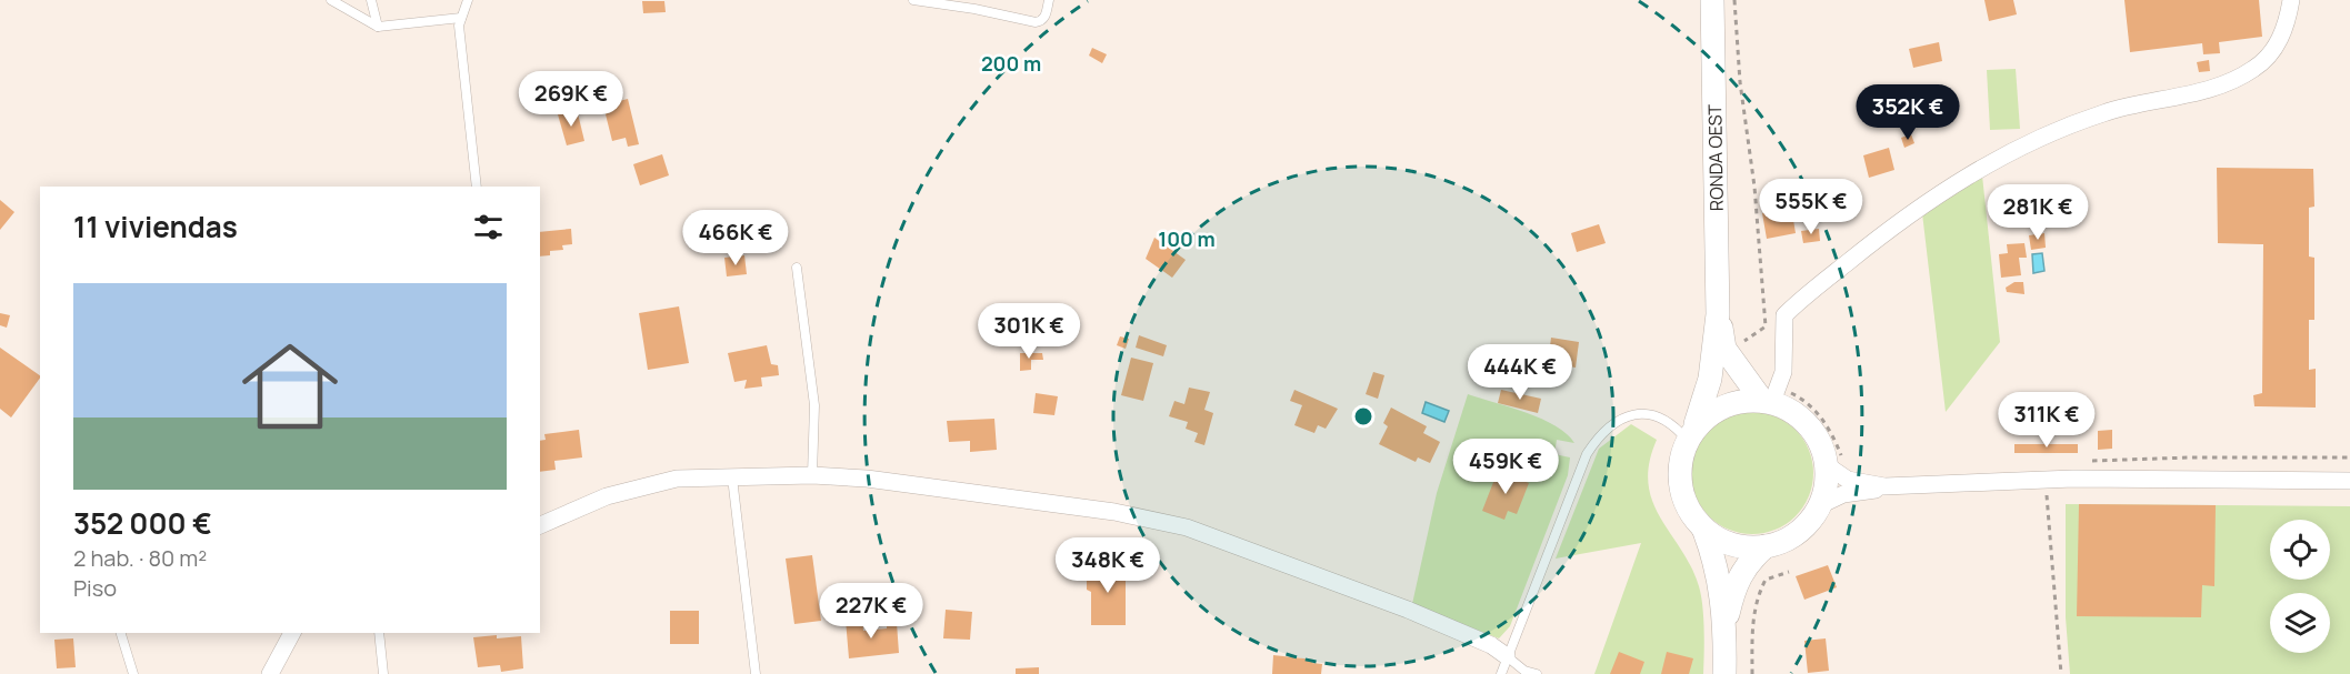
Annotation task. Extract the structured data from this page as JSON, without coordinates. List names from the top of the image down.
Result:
{
  "streets": {
    "main road": ["RONDA OEST"]
  },
  "page": {
    "price": [
      "269K €",
      "352K €",
      "555K €",
      "281K €",
      "466K €",
      "301K €",
      "444K €",
      "311K €",
      "459K €",
      "348K €",
      "227K €"
    ],
    "heading": "11 viviendas",
    "list": [
      {
        "name": "352 000 €",
        "note": "2 hab. · 80 m² · Piso"
      }
    ]
  },
  "rings": ["200 m", "100 m"]
}
